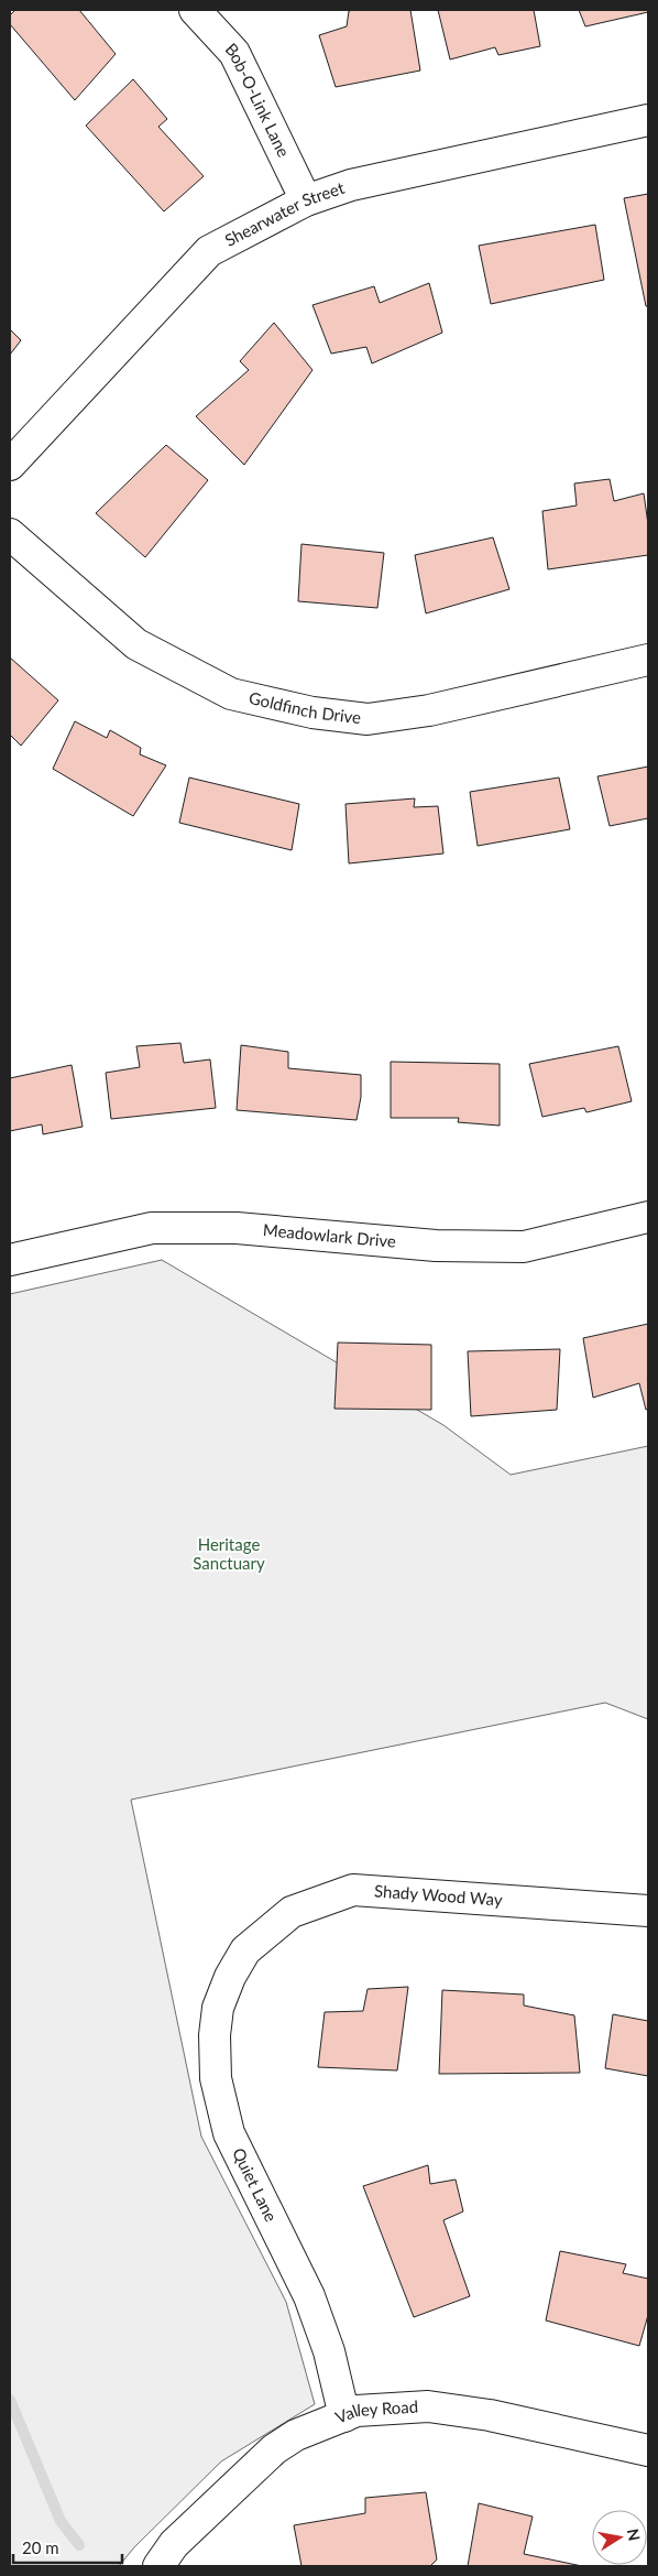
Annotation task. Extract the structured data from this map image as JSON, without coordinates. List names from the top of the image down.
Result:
{
  "streets": {
    "street": [
      "Bob-O-Link Lane",
      "Shearwater Street",
      "Goldfinch Drive",
      "Meadowlark Drive",
      "Shady Wood Way",
      "Quiet Lane",
      "Valley Road"
    ]
  },
  "crossings": [
    ["Bob-O-Link Lane", "Shearwater Street"],
    ["Shady Wood Way", "Quiet Lane"],
    ["Quiet Lane", "Valley Road"]
  ],
  "parks": ["Heritage Sanctuary"],
  "scale_bar": "20 m",
  "north": "right"
}
